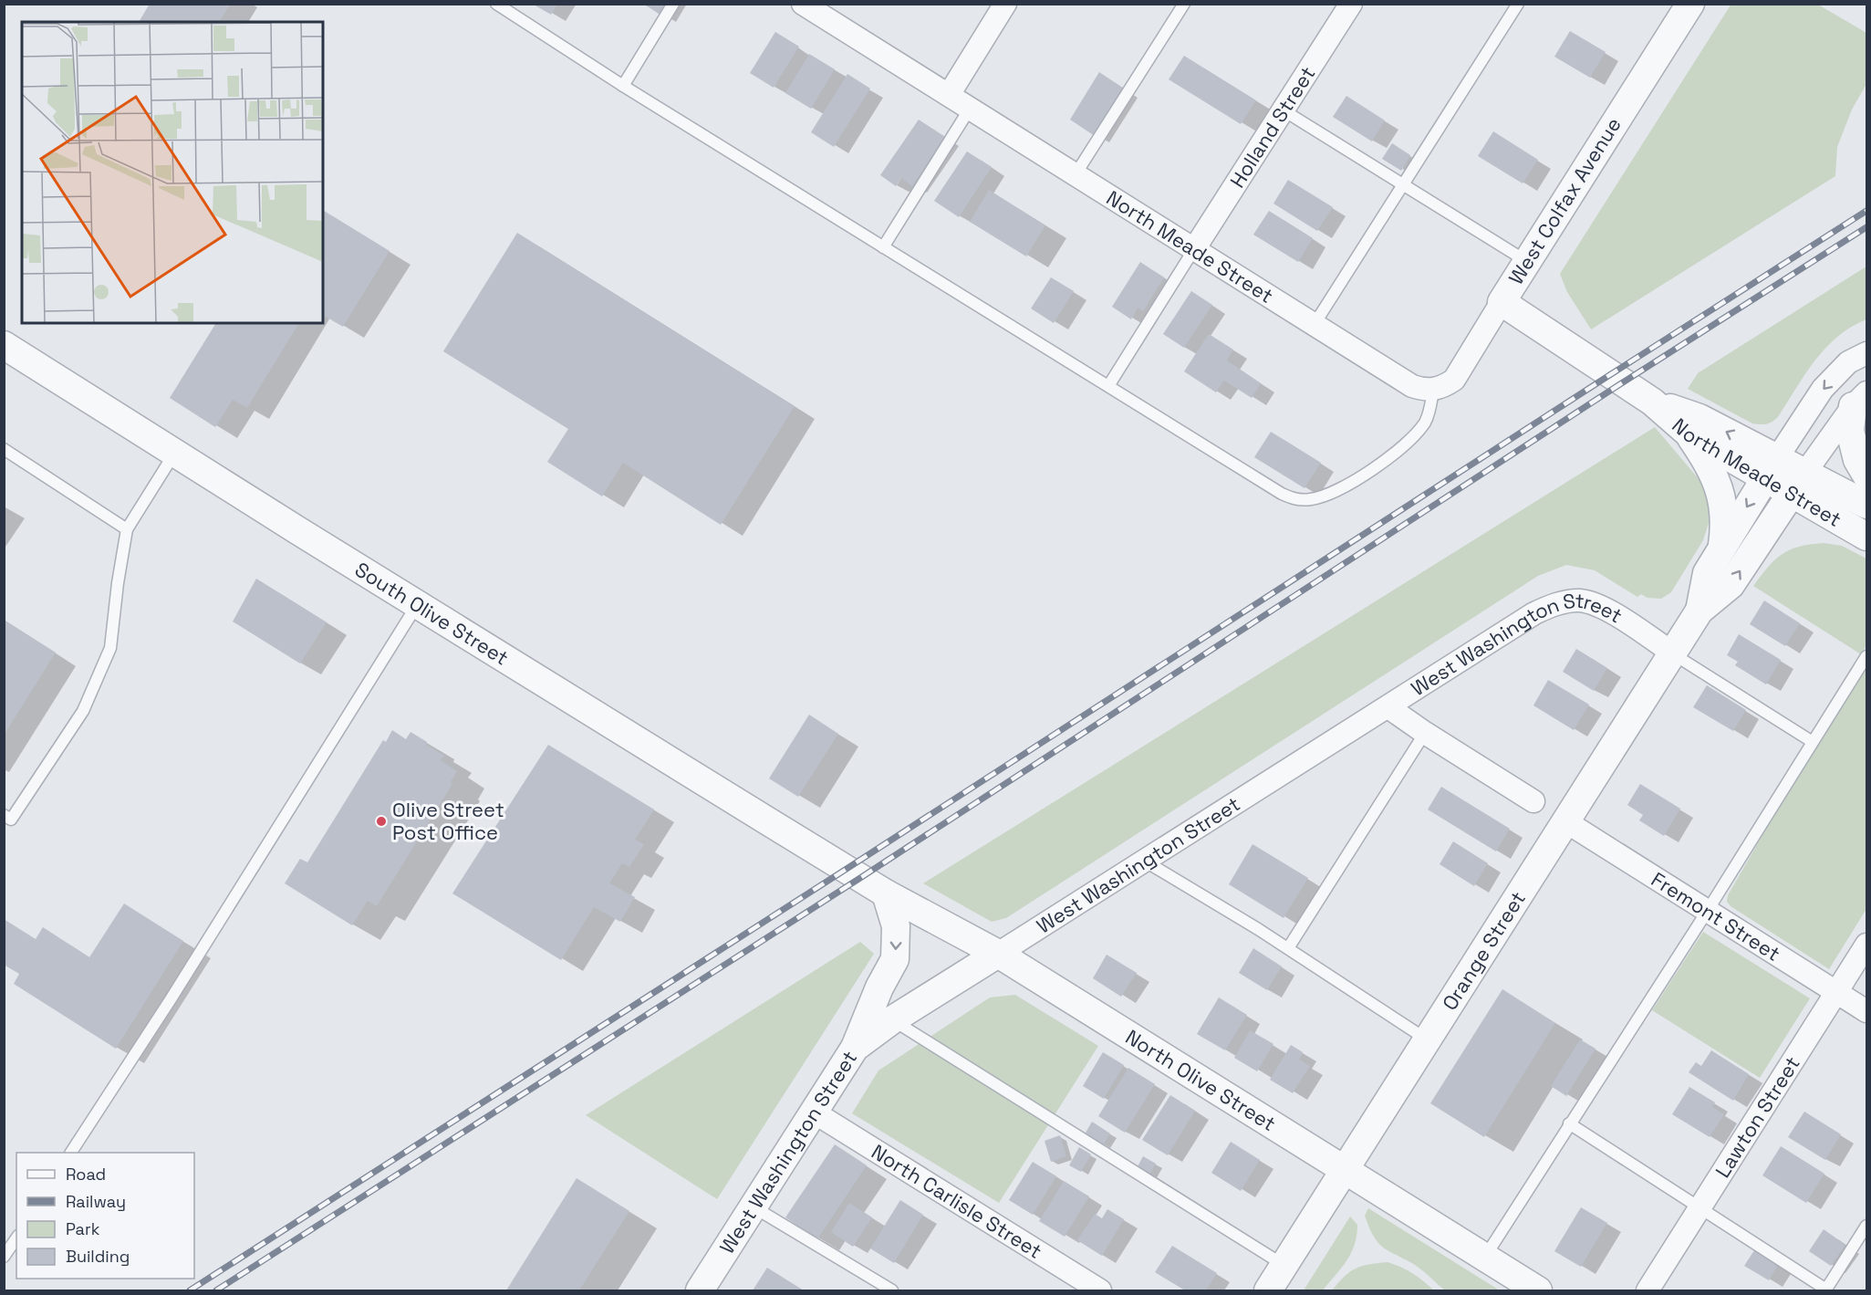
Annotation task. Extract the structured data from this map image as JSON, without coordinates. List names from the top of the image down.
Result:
{
  "streets": {
    "street": [
      "Holland Street",
      "West Colfax Avenue",
      "North Meade Street",
      "South Olive Street",
      "West Washington Street",
      "Fremont Street",
      "Orange Street",
      "North Olive Street",
      "Lawton Street",
      "North Carlisle Street"
    ]
  },
  "crossings": [
    ["Holland Street", "North Meade Street"],
    ["West Colfax Avenue", "North Meade Street"],
    ["North Meade Street", "Orange Street"],
    ["South Olive Street", "North Olive Street"],
    ["West Washington Street", "Orange Street"],
    ["West Washington Street", "North Olive Street"],
    ["West Washington Street", "North Carlisle Street"],
    ["Fremont Street", "Orange Street"],
    ["Fremont Street", "Lawton Street"],
    ["Orange Street", "North Olive Street"]
  ],
  "places": ["Olive Street Post Office"],
  "legend": [
    "Road",
    "Railway",
    "Park",
    "Building"
  ]
}
